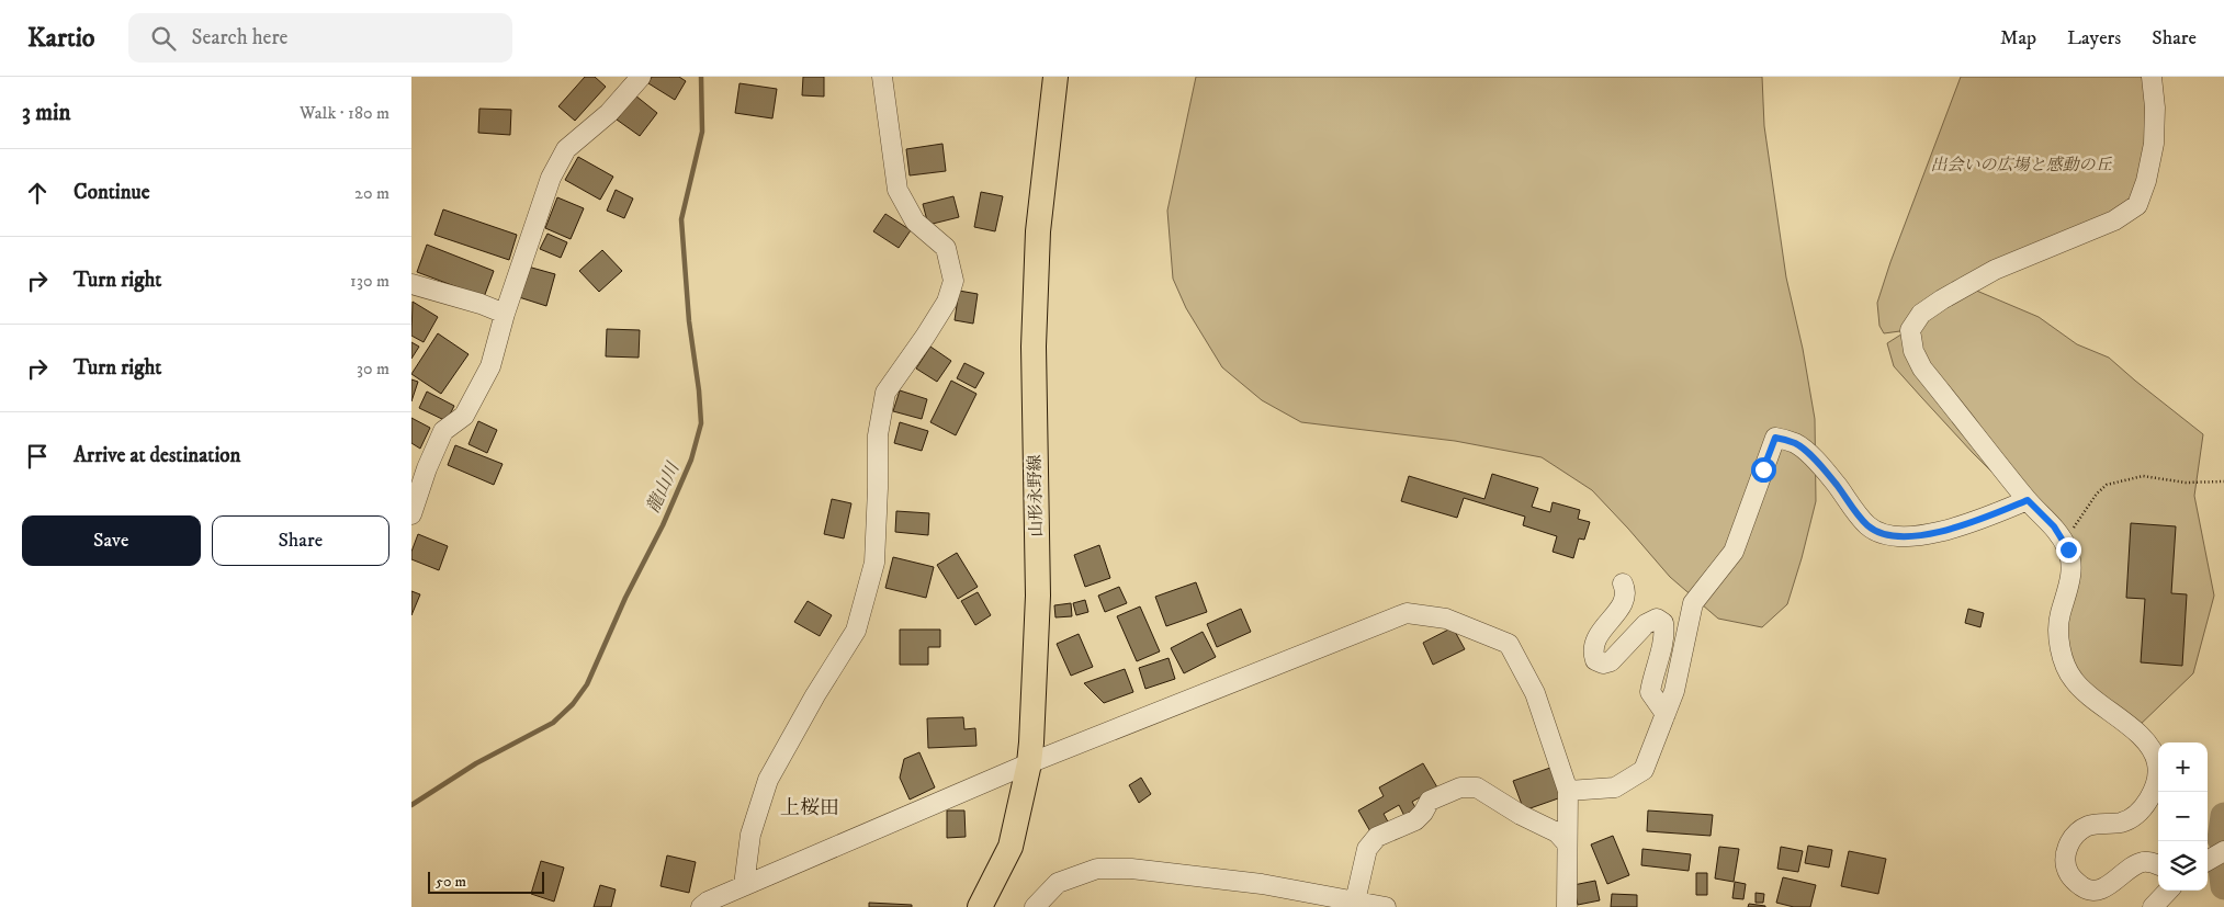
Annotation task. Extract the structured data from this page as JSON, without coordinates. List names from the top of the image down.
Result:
{
  "streets": {
    "main road": ["山形永野線"]
  },
  "districts": ["上桜田"],
  "water": ["龍山川"],
  "parks": ["出会いの広場と感動の丘"],
  "scale_bar": "50 m",
  "page": {
    "header": "Kartio",
    "search": "Search here",
    "nav": ["Map", "Layers", "Share"],
    "heading": ["3 min", "Walk · 180 m"],
    "list": [
      ["Continue", "20 m"],
      ["Turn right", "130 m"],
      ["Turn right", "30 m"],
      "Arrive at destination"
    ],
    "buttons": ["Save", "Share"],
    "map_buttons": ["+", "−"],
    "scale": "50 m"
  }
}
